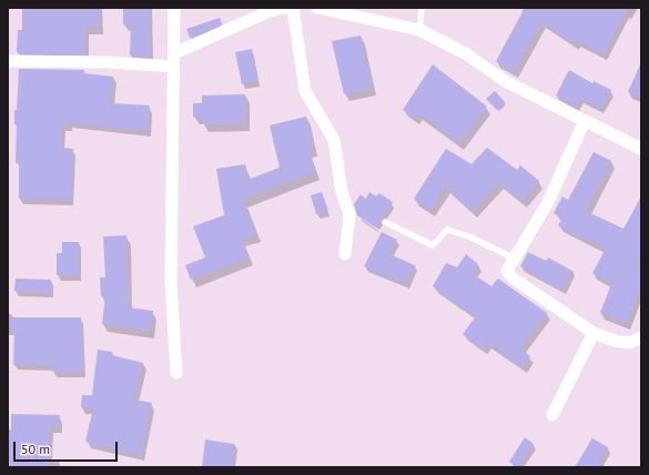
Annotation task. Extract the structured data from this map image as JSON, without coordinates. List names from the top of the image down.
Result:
{
  "scale_bar": "50 m"
}
